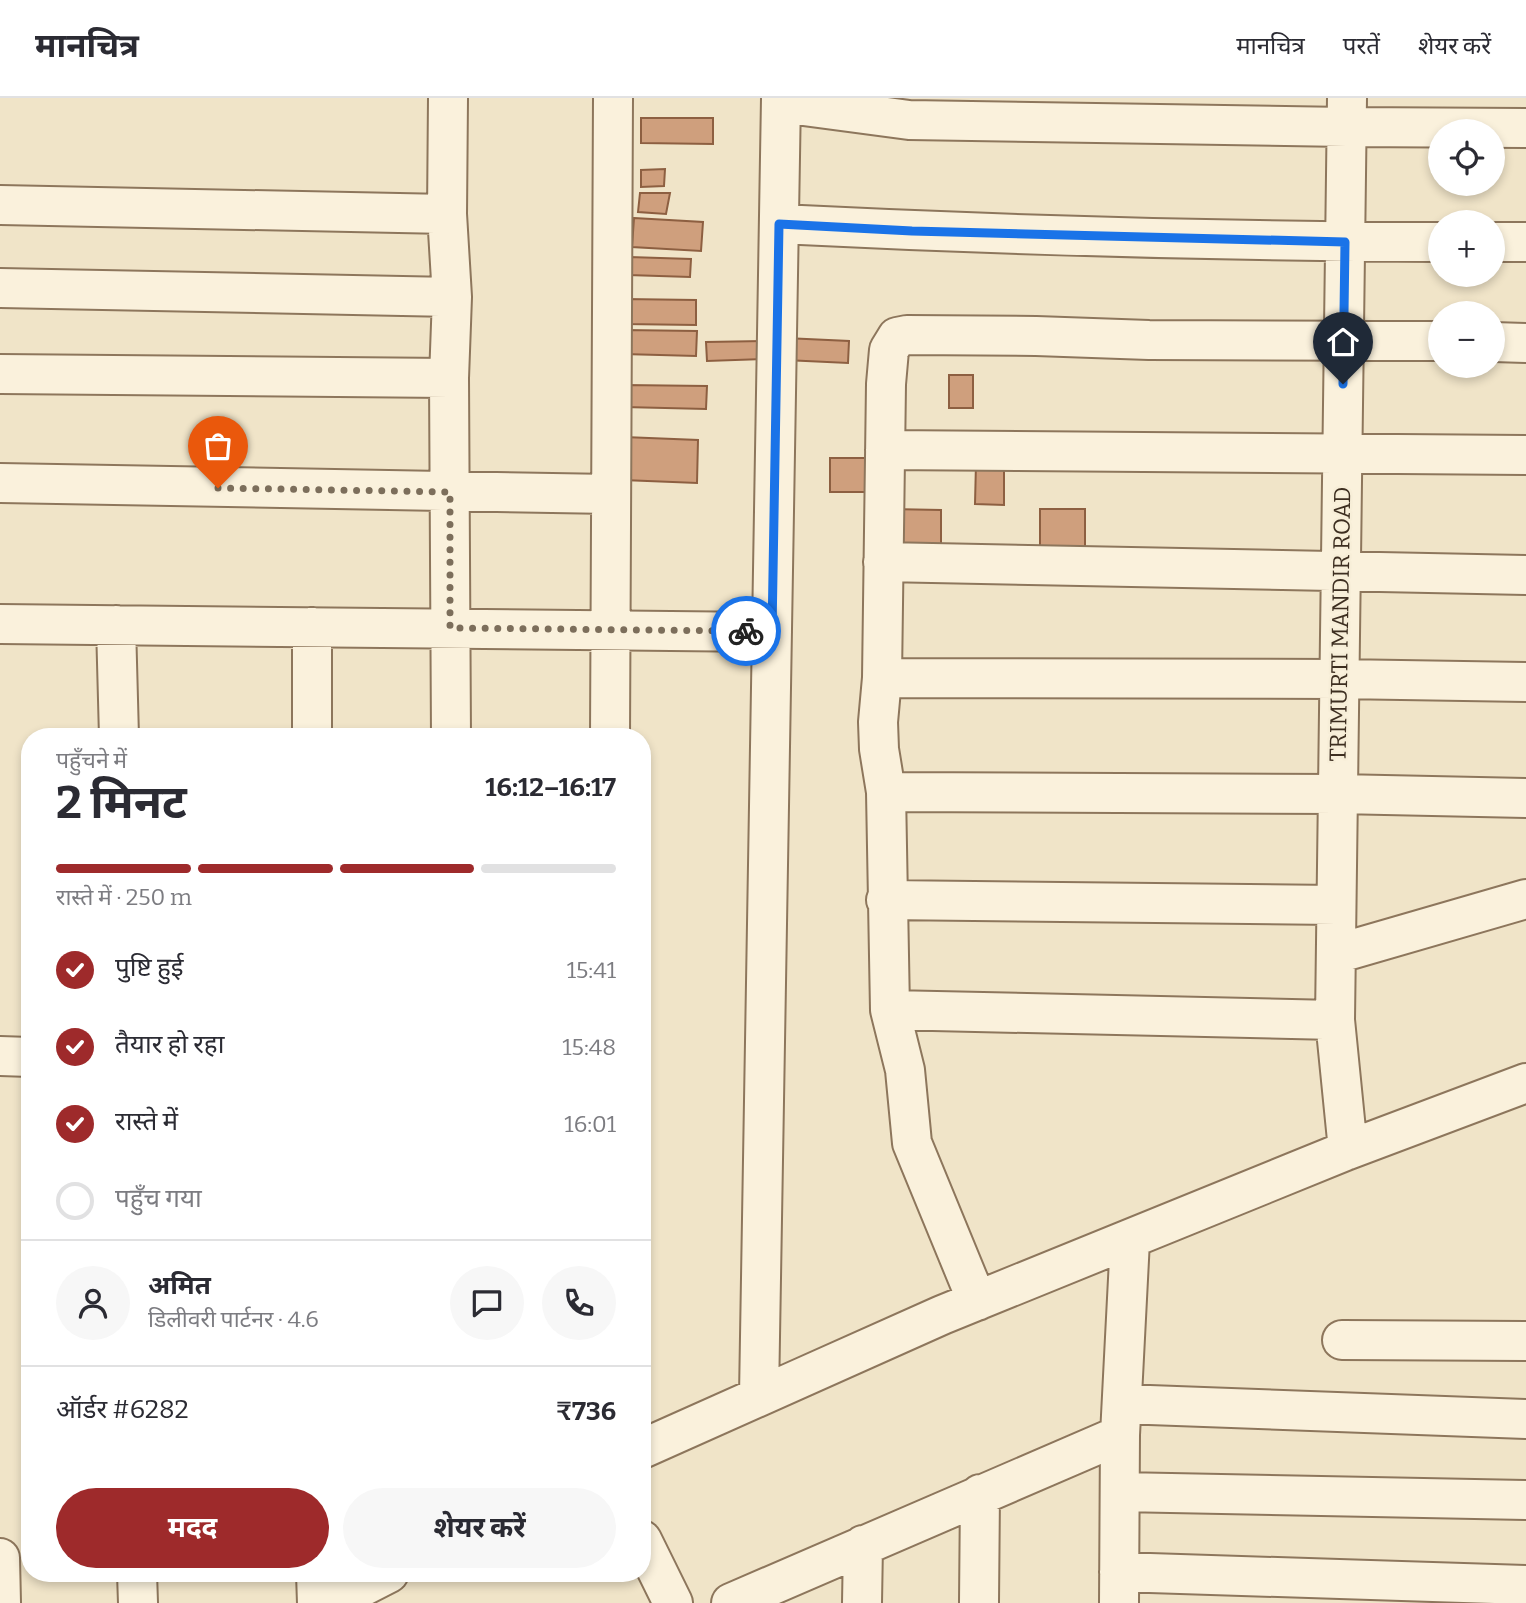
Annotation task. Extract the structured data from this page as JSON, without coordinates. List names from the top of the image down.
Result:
{
  "streets": {
    "street": ["TRIMURTI MANDIR ROAD"]
  },
  "page": {
    "header": "मानचित्र",
    "nav": ["मानचित्र", "परतें", "शेयर करें"],
    "map_buttons": ["+", "−"],
    "heading": ["2 मिनट", "पहुँचने में", "16:12–16:17"],
    "panel": [
      "अमित",
      "डिलीवरी पार्टनर · 4.6",
      "ऑर्डर #6282",
      "₹736"
    ],
    "bar": "रास्ते में · 250 m",
    "list": [
      ["पुष्टि हुई", "15:41"],
      ["तैयार हो रहा", "15:48"],
      ["रास्ते में", "16:01"],
      "पहुँच गया"
    ],
    "buttons": ["मदद", "शेयर करें"]
  }
}
